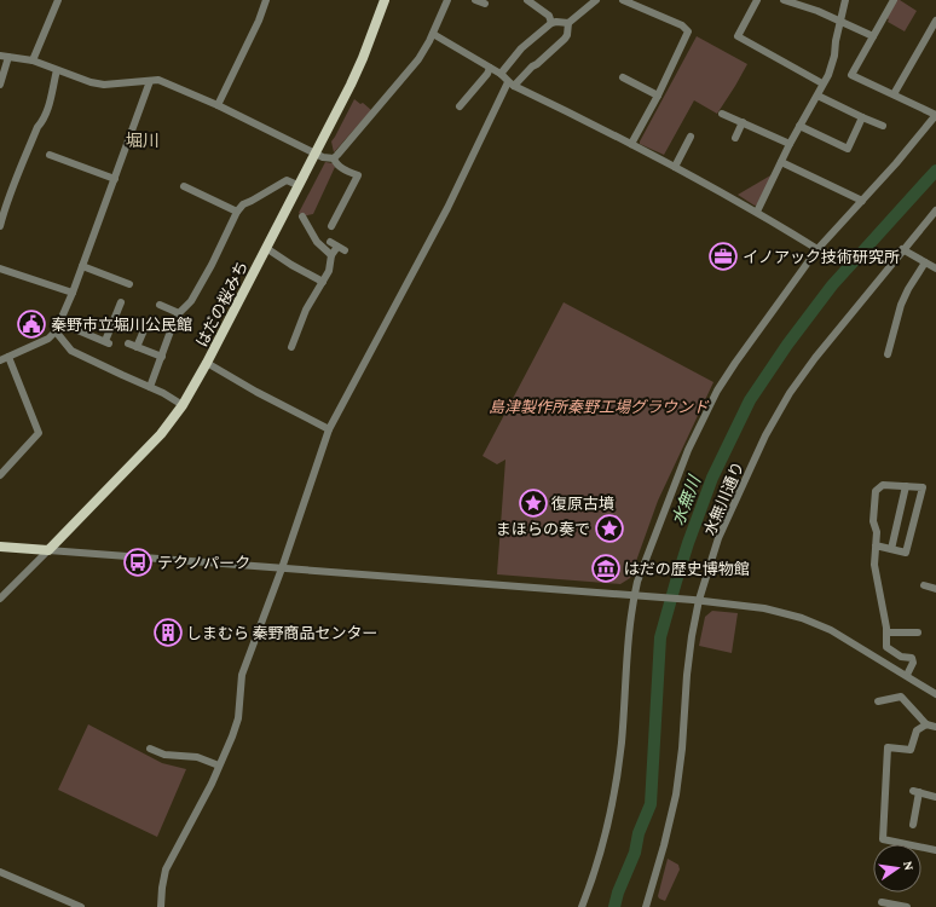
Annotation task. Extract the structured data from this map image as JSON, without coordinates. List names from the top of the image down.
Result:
{
  "streets": {
    "main road": ["はだの桜みち"],
    "street": ["水無川通り"]
  },
  "districts": ["堀川"],
  "water": ["水無川"],
  "parks": ["島津製作所秦野工場グラウンド"],
  "places": {
    "office": ["イノアック技術研究所"],
    "public building": ["秦野市立堀川公民館"],
    "place": ["復原古墳", "まほらの奏で"],
    "bus stop": ["テクノパーク"],
    "museum": ["はだの歴史博物館"],
    "building": ["しまむら 秦野商品センター"]
  },
  "north": "right"
}
